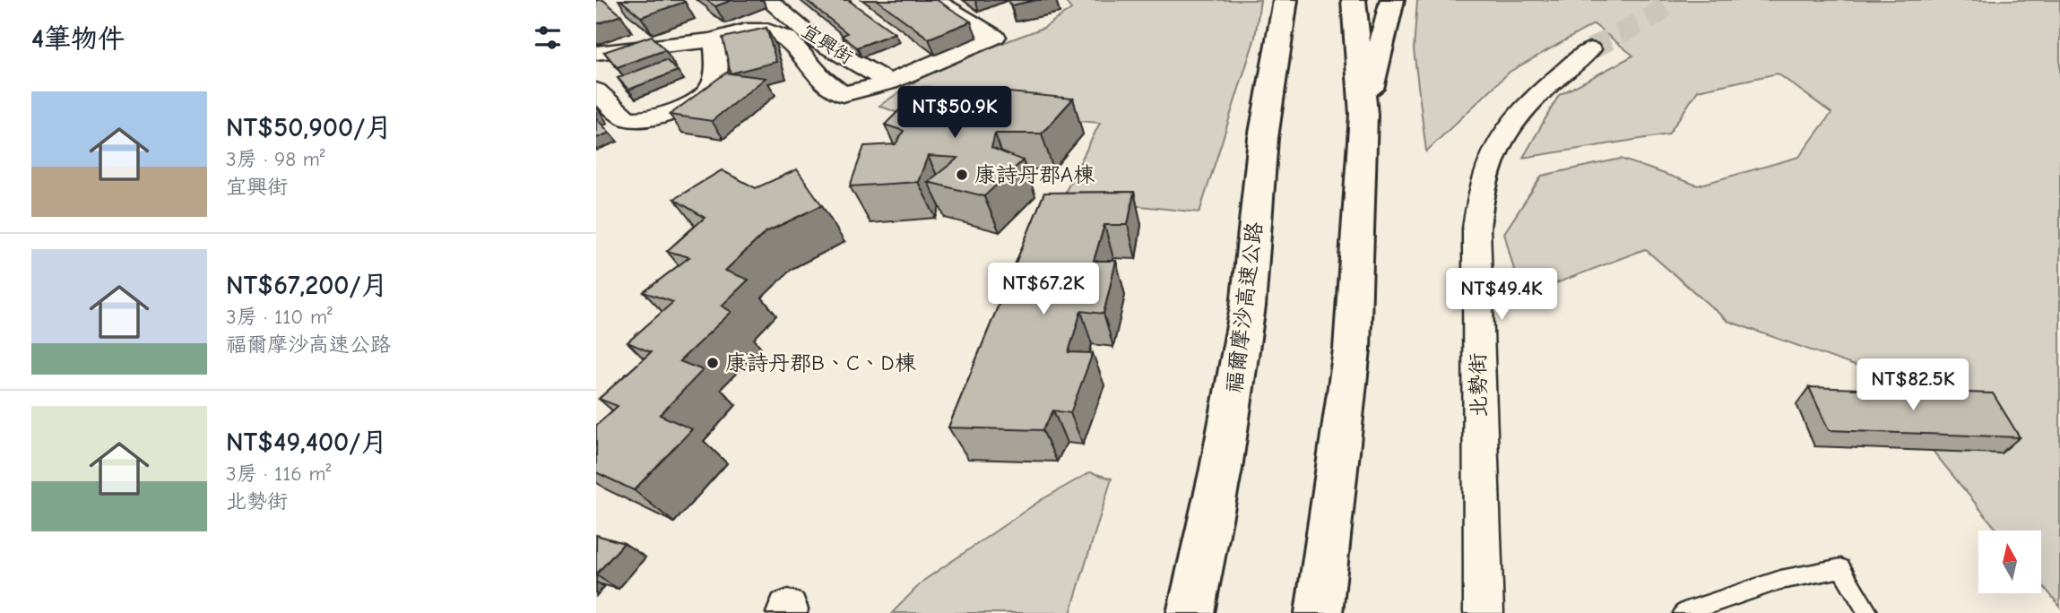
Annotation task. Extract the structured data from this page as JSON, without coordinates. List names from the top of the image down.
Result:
{
  "streets": {
    "highway": ["福爾摩沙高速公路"],
    "street": ["宜興街", "北勢街"]
  },
  "places": ["康詩丹郡A棟", "康詩丹郡B、C、D棟"],
  "north": "top",
  "page": {
    "heading": "4筆物件",
    "list": [
      {
        "name": "NT$50,900/月",
        "note": "3房 · 98 m² · 宜興街"
      },
      {
        "name": "NT$67,200/月",
        "note": "3房 · 110 m² · 福爾摩沙高速公路"
      },
      {
        "name": "NT$49,400/月",
        "note": "3房 · 116 m² · 北勢街"
      }
    ],
    "price": [
      "NT$50.9K",
      "NT$67.2K",
      "NT$49.4K",
      "NT$82.5K"
    ]
  }
}
